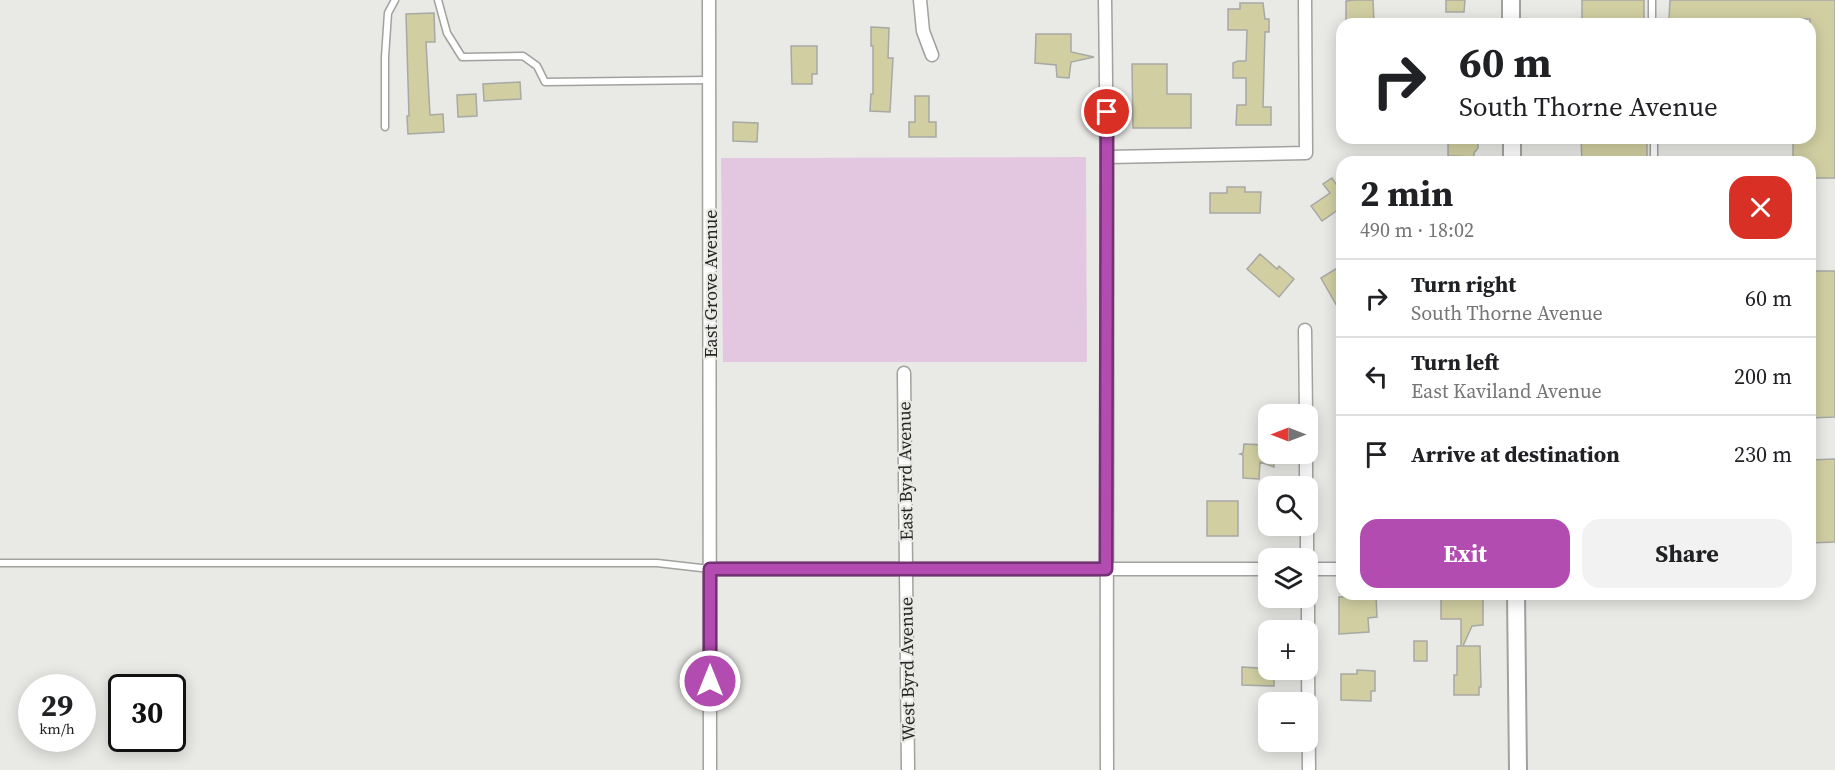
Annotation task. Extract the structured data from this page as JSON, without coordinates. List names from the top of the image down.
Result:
{
  "streets": {
    "street": ["East Grove Avenue", "East Byrd Avenue", "West Byrd Avenue"]
  },
  "crossings": [
    ["East Byrd Avenue", "West Byrd Avenue"]
  ],
  "north": "left",
  "page": {
    "turn": ["60 m", "South Thorne Avenue"],
    "heading": ["2 min", "490 m · 18:02"],
    "list": [
      {
        "name": "Turn right",
        "note": "South Thorne Avenue",
        "value": "60 m"
      },
      {
        "name": "Turn left",
        "note": "East Kaviland Avenue",
        "value": "200 m"
      },
      {
        "name": "Arrive at destination",
        "value": "230 m"
      }
    ],
    "map_buttons": ["+", "−"],
    "buttons": ["Exit", "Share"],
    "speed": "29 km/h",
    "limit": "30"
  }
}
